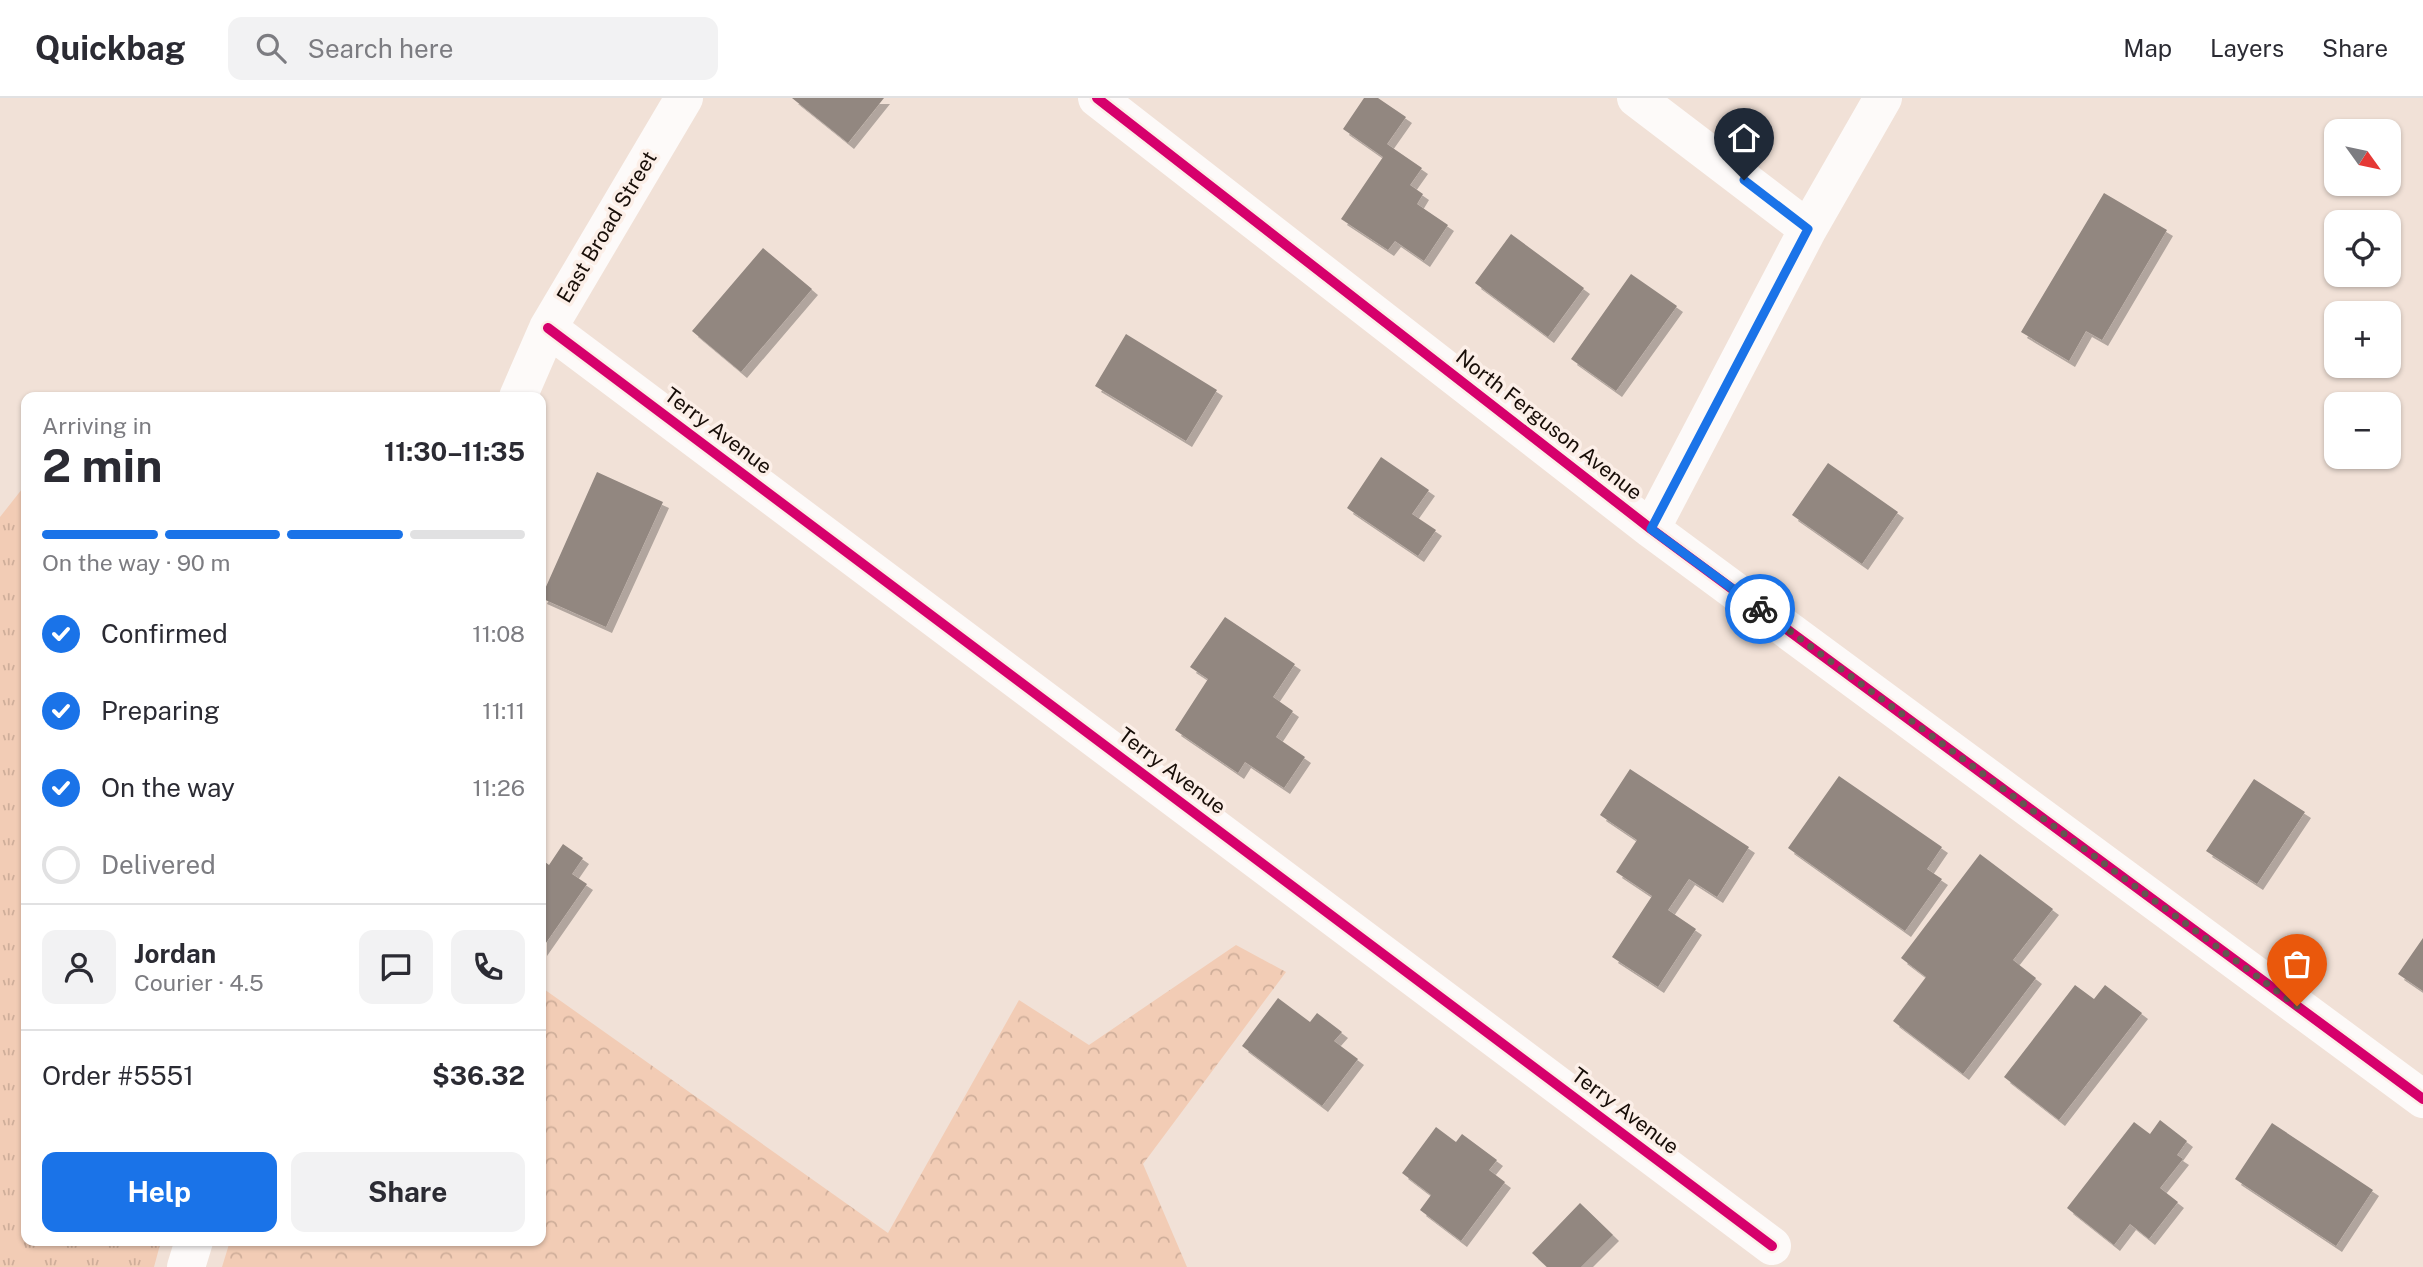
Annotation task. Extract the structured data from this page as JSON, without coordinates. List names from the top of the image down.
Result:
{
  "streets": {
    "street": ["East Broad Street", "North Ferguson Avenue", "Terry Avenue"]
  },
  "crossings": [
    ["East Broad Street", "Terry Avenue"]
  ],
  "north": "bottom right",
  "page": {
    "header": "Quickbag",
    "search": "Search here",
    "nav": ["Map", "Layers", "Share"],
    "map_buttons": ["+", "−"],
    "heading": ["2 min", "Arriving in", "11:30–11:35"],
    "panel": [
      "Jordan",
      "Courier · 4.5",
      "Order #5551",
      "$36.32"
    ],
    "bar": "On the way · 90 m",
    "list": [
      ["Confirmed", "11:08"],
      ["Preparing", "11:11"],
      ["On the way", "11:26"],
      "Delivered"
    ],
    "buttons": ["Help", "Share"]
  }
}
